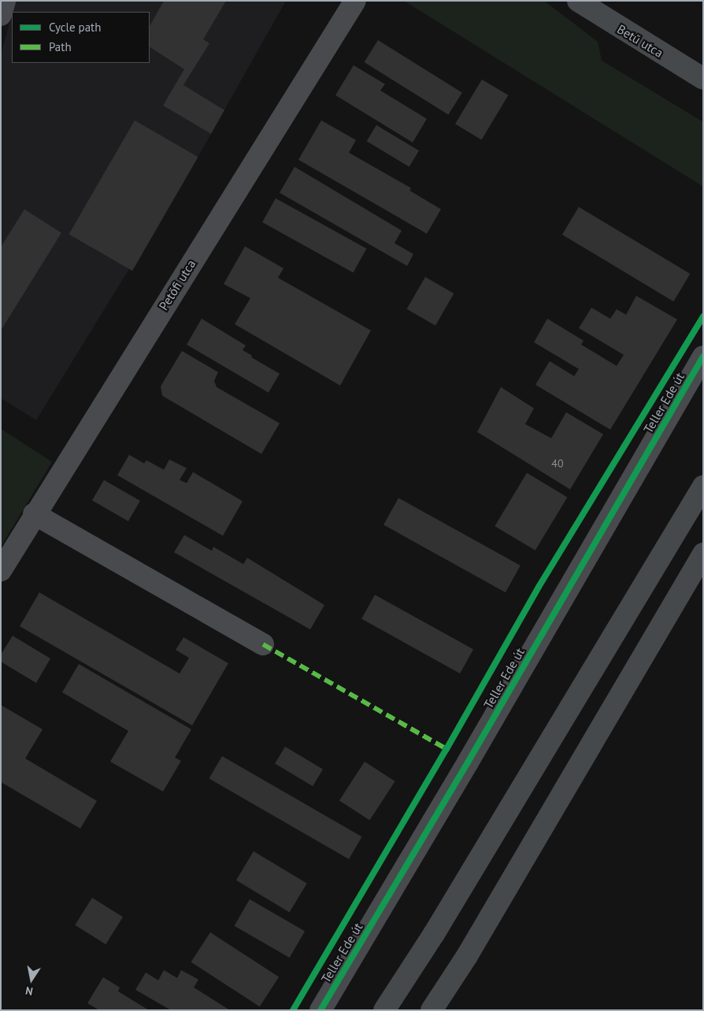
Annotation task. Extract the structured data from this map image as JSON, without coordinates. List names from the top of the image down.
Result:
{
  "streets": {
    "main road": ["Betű utca"],
    "street": ["Petőfi utca", "Teller Ede út"]
  },
  "house_numbers": ["40"],
  "legend": ["Cycle path", "Path"],
  "north": "bottom"
}
